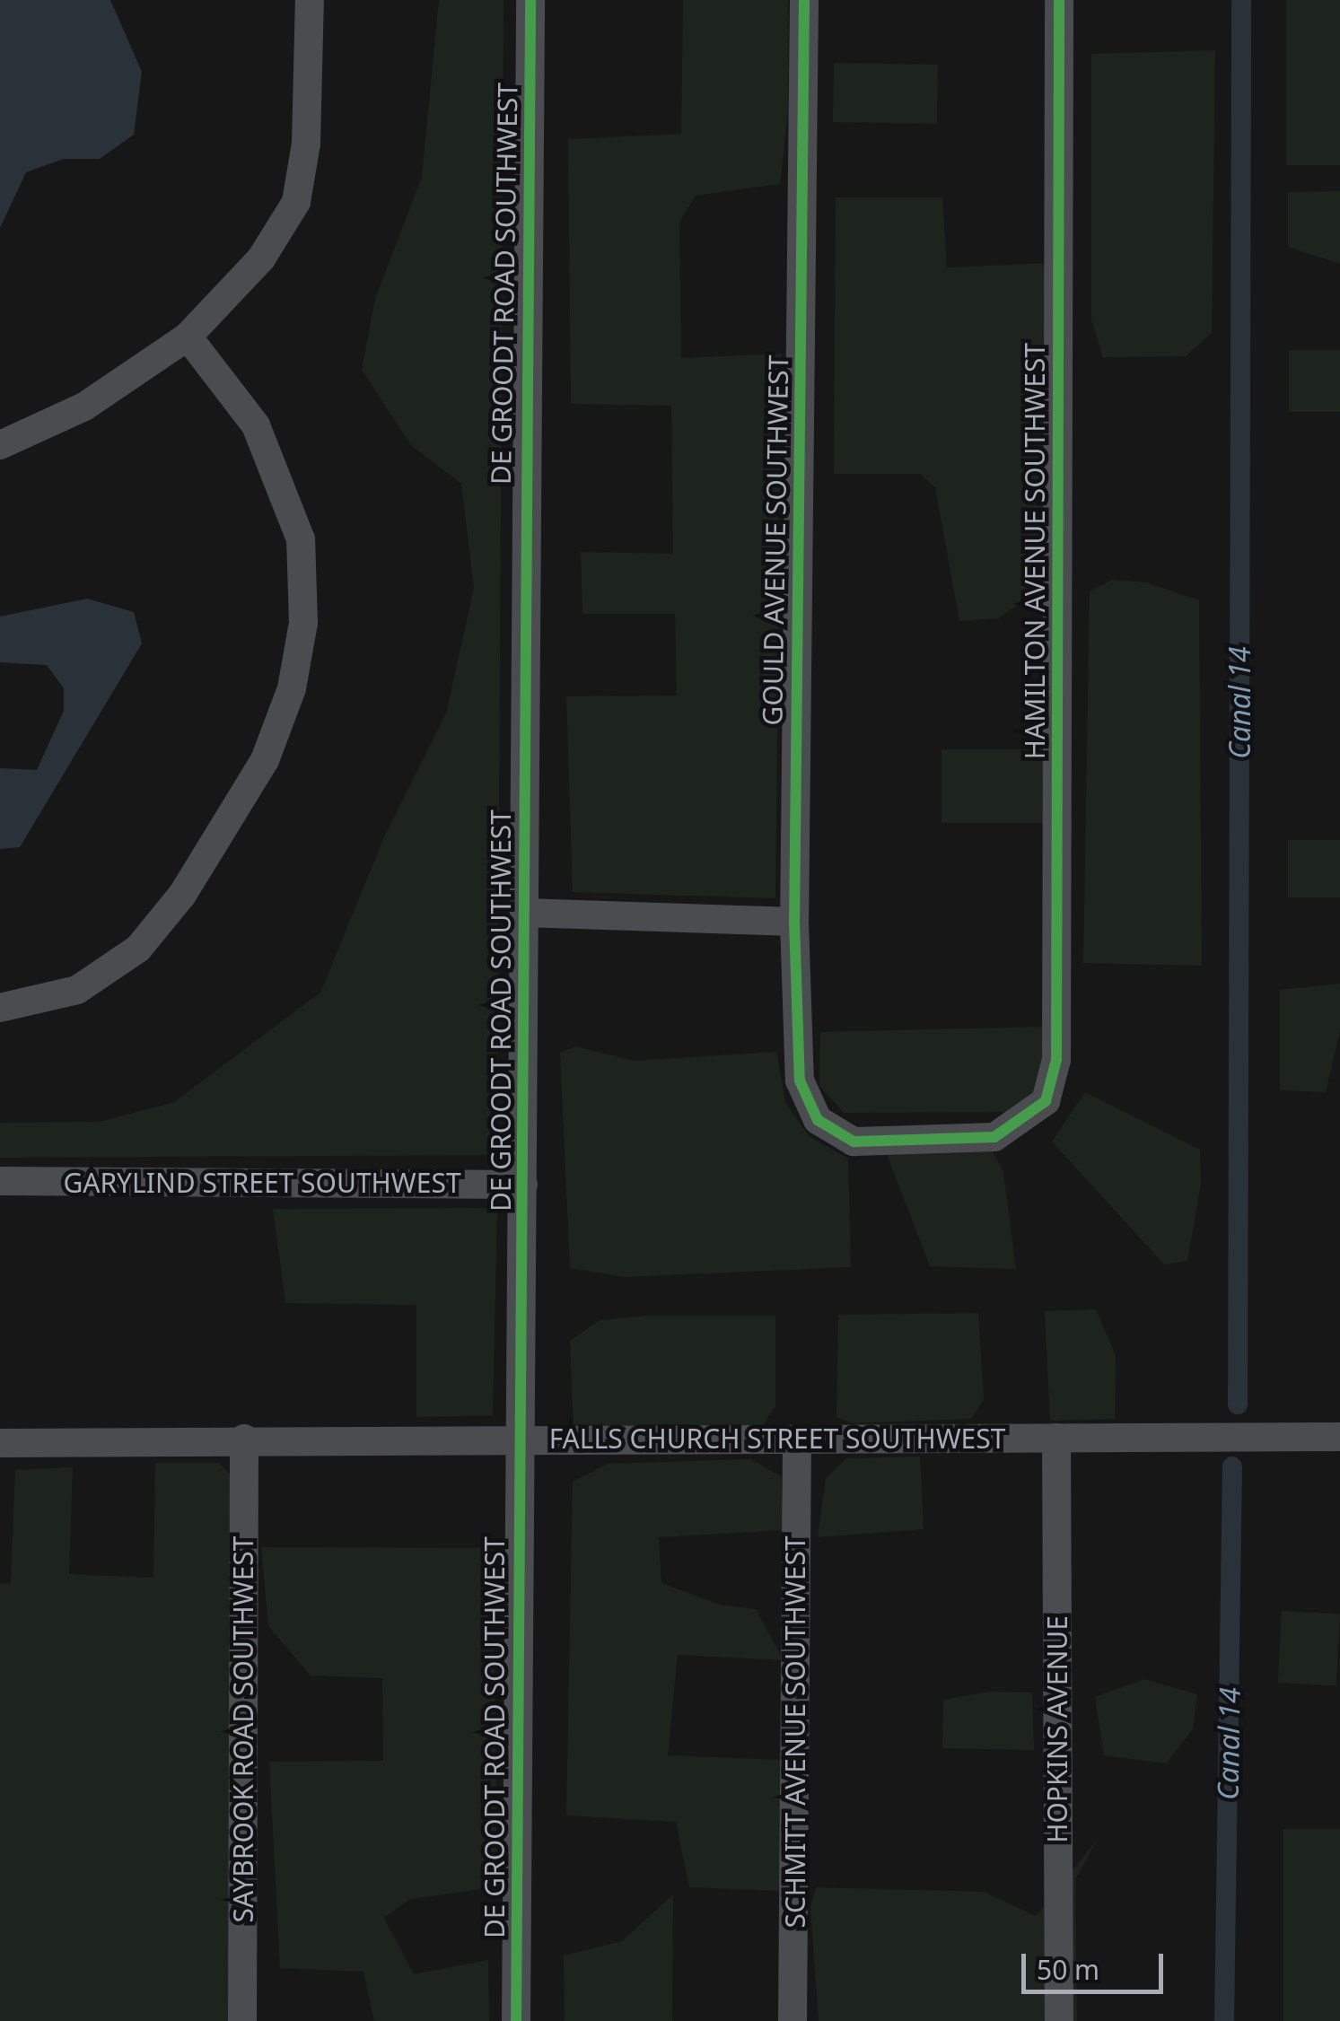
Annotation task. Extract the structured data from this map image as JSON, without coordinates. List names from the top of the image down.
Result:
{
  "streets": {
    "street": [
      "DE GROODT ROAD SOUTHWEST",
      "GOULD AVENUE SOUTHWEST",
      "HAMILTON AVENUE SOUTHWEST",
      "GARYLIND STREET SOUTHWEST",
      "FALLS CHURCH STREET SOUTHWEST",
      "SAYBROOK ROAD SOUTHWEST",
      "HOPKINS AVENUE",
      "SCHMITT AVENUE SOUTHWEST"
    ]
  },
  "crossings": [
    ["DE GROODT ROAD SOUTHWEST", "GARYLIND STREET SOUTHWEST"],
    ["DE GROODT ROAD SOUTHWEST", "FALLS CHURCH STREET SOUTHWEST"],
    ["GOULD AVENUE SOUTHWEST", "HAMILTON AVENUE SOUTHWEST"],
    ["FALLS CHURCH STREET SOUTHWEST", "SAYBROOK ROAD SOUTHWEST"],
    ["FALLS CHURCH STREET SOUTHWEST", "HOPKINS AVENUE"],
    ["FALLS CHURCH STREET SOUTHWEST", "SCHMITT AVENUE SOUTHWEST"]
  ],
  "water": ["Canal 14"],
  "scale_bar": "50 m"
}
